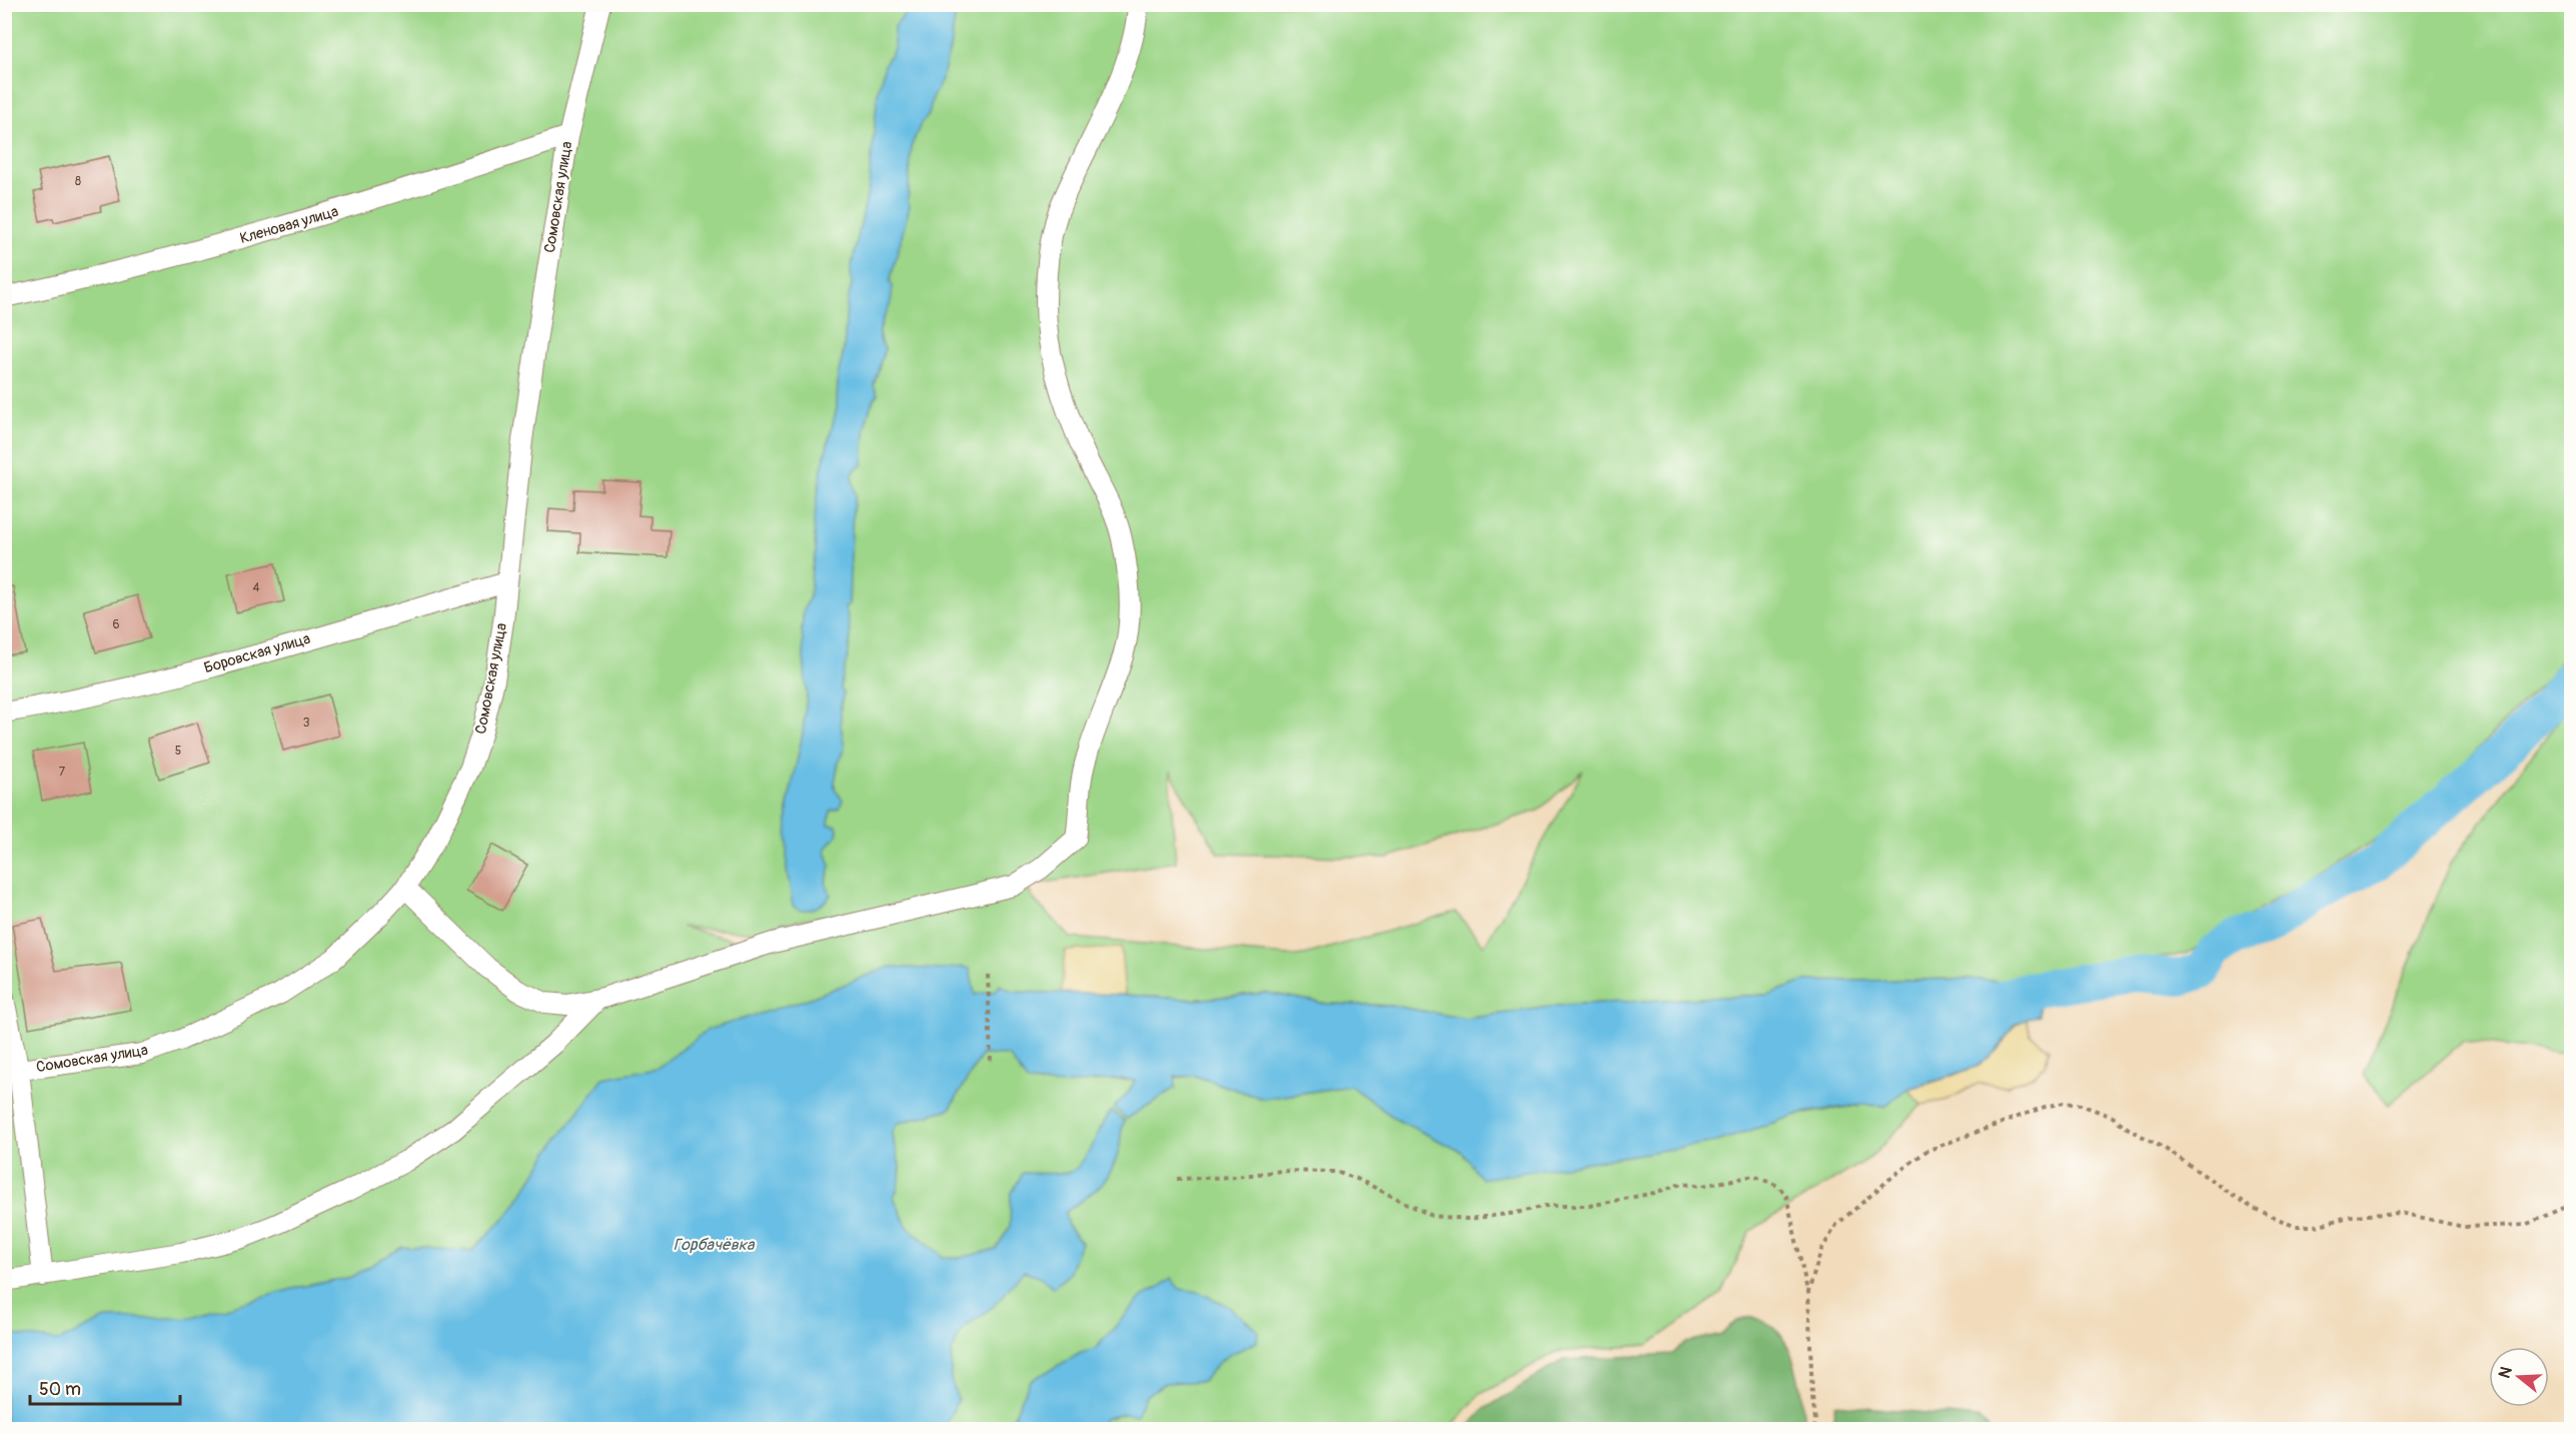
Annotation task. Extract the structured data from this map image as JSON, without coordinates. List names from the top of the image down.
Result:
{
  "streets": {
    "street": ["Сомовская улица", "Кленовая улица", "Боровская улица"]
  },
  "crossings": [
    ["Сомовская улица", "Кленовая улица"],
    ["Сомовская улица", "Боровская улица"]
  ],
  "water": ["Горбачёвка"],
  "house_numbers": [
    "8",
    "4",
    "6",
    "3",
    "5",
    "7"
  ],
  "scale_bar": "50 m",
  "north": "left"
}
